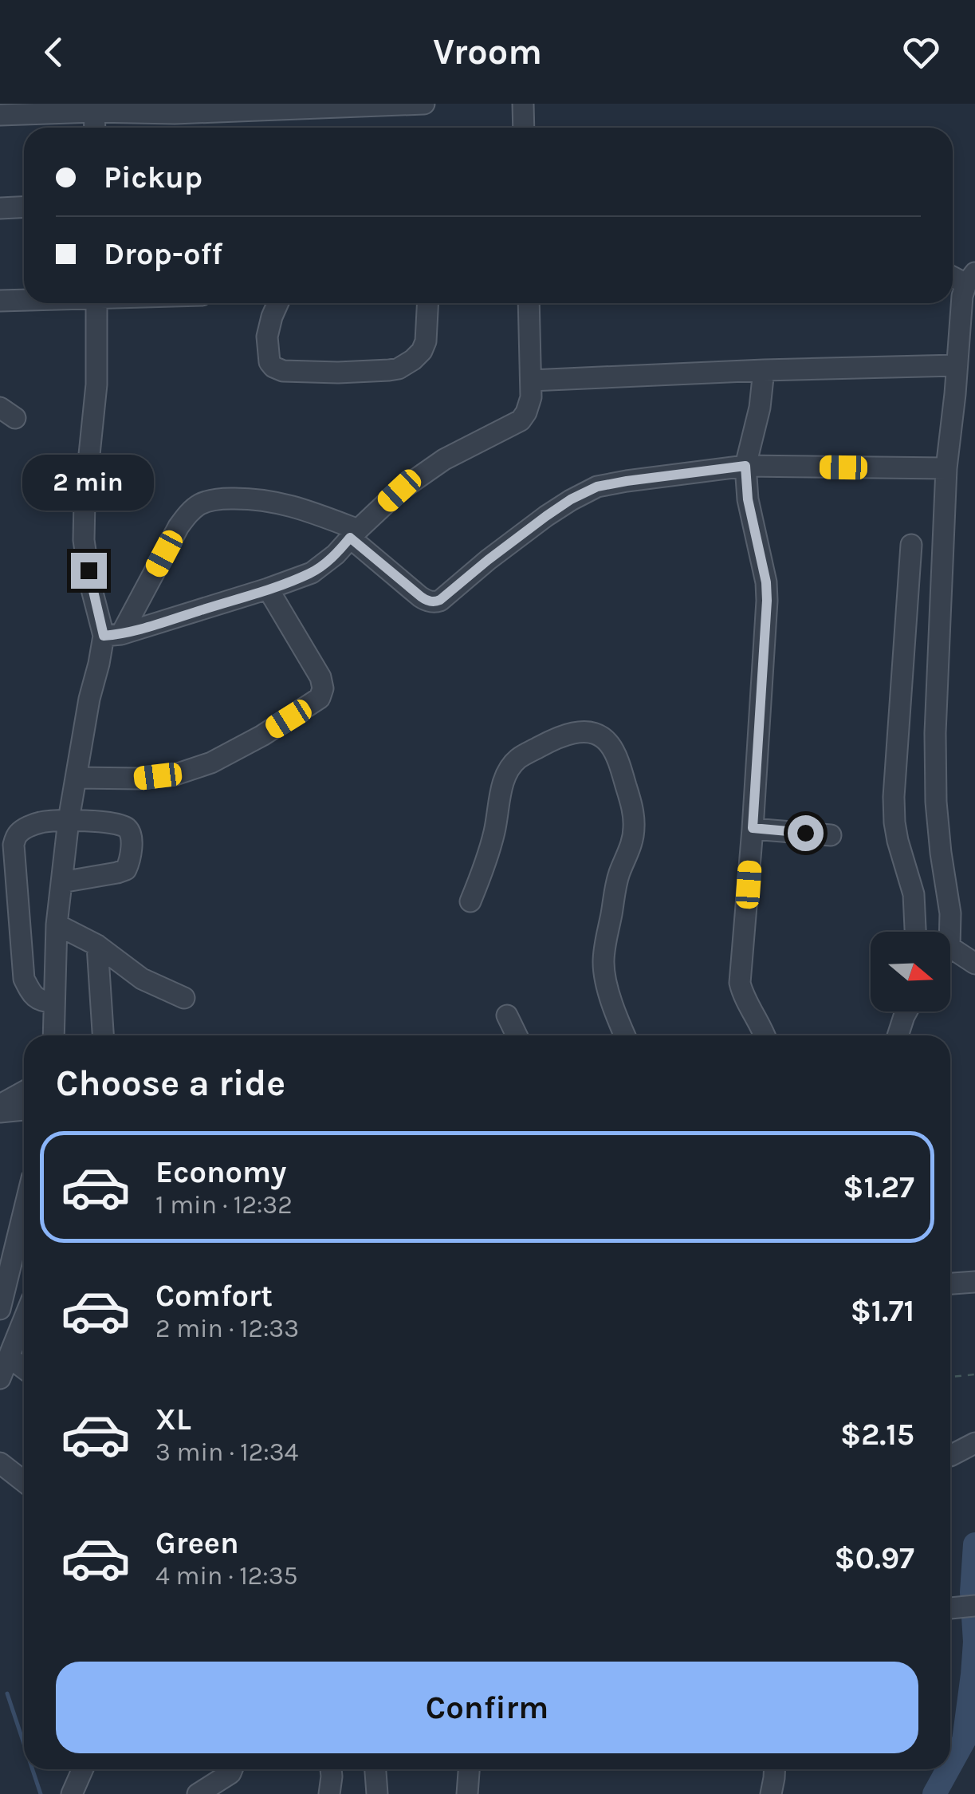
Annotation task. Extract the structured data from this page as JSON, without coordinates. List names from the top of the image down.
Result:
{
  "north": "right",
  "page": {
    "header": "Vroom",
    "banner": ["Pickup", "Drop-off"],
    "bubble": "2 min",
    "heading": "Choose a ride",
    "list": [
      {
        "name": "Economy",
        "note": "1 min · 12:32",
        "value": "$1.27"
      },
      {
        "name": "Comfort",
        "note": "2 min · 12:33",
        "value": "$1.71"
      },
      {
        "name": "XL",
        "note": "3 min · 12:34",
        "value": "$2.15"
      },
      {
        "name": "Green",
        "note": "4 min · 12:35",
        "value": "$0.97"
      }
    ],
    "buttons": "Confirm"
  }
}
